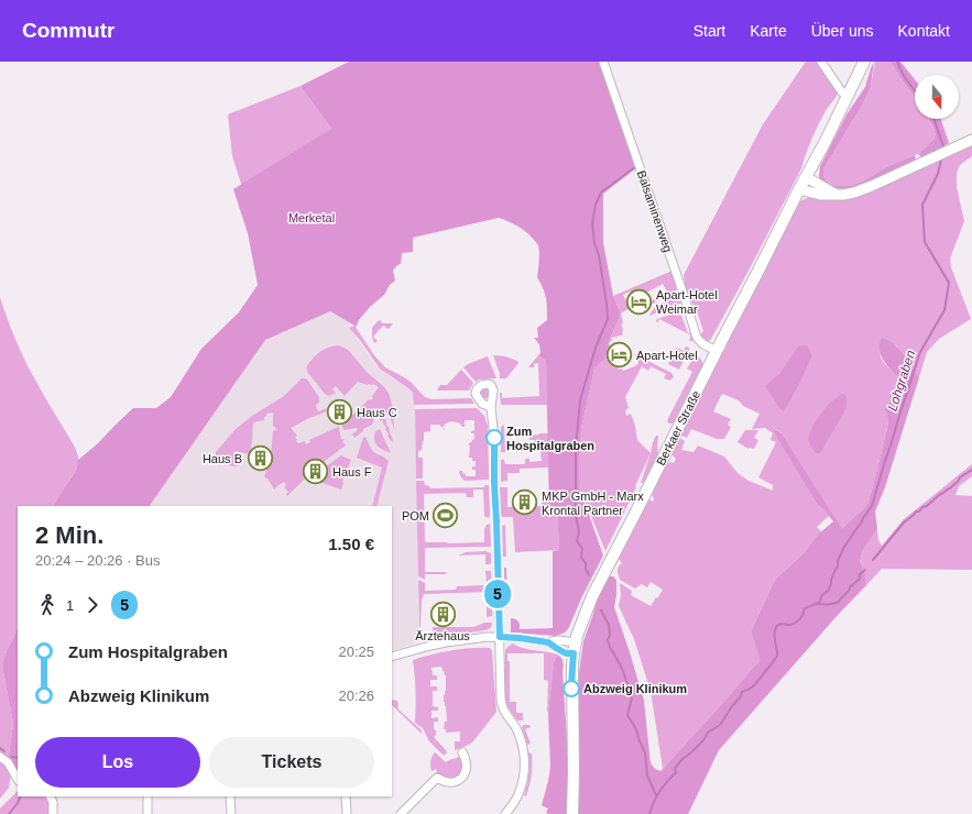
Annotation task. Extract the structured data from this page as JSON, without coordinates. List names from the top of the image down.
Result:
{
  "streets": {
    "main road": ["Berkaer Straße"],
    "street": ["Balsaminenweg"]
  },
  "crossings": [
    ["Balsaminenweg", "Berkaer Straße"]
  ],
  "water": ["Lohgraben"],
  "parks": ["Merketal"],
  "places": {
    "hotel": ["Apart-Hotel Weimar", "Apart-Hotel"],
    "building": [
      "Haus C",
      "Haus B",
      "Haus F",
      "MKP GmbH - Marx Krontal Partner",
      "Ärztehaus"
    ],
    "other": ["Zum Hospitalgraben", "Abzweig Klinikum"],
    "sports": ["POM"]
  },
  "lines": ["bus line 5"],
  "north": "bottom",
  "page": {
    "header": "Commutr",
    "nav": [
      "Start",
      "Karte",
      "Über uns",
      "Kontakt"
    ],
    "on_map": "5",
    "heading": ["2 Min.", "20:24 – 20:26 · Bus", "1.50 €"],
    "legs": ["1", "5"],
    "list": [
      {
        "name": "Zum Hospitalgraben",
        "value": "20:25"
      },
      {
        "name": "Abzweig Klinikum",
        "value": "20:26"
      }
    ],
    "buttons": ["Los", "Tickets"]
  }
}
